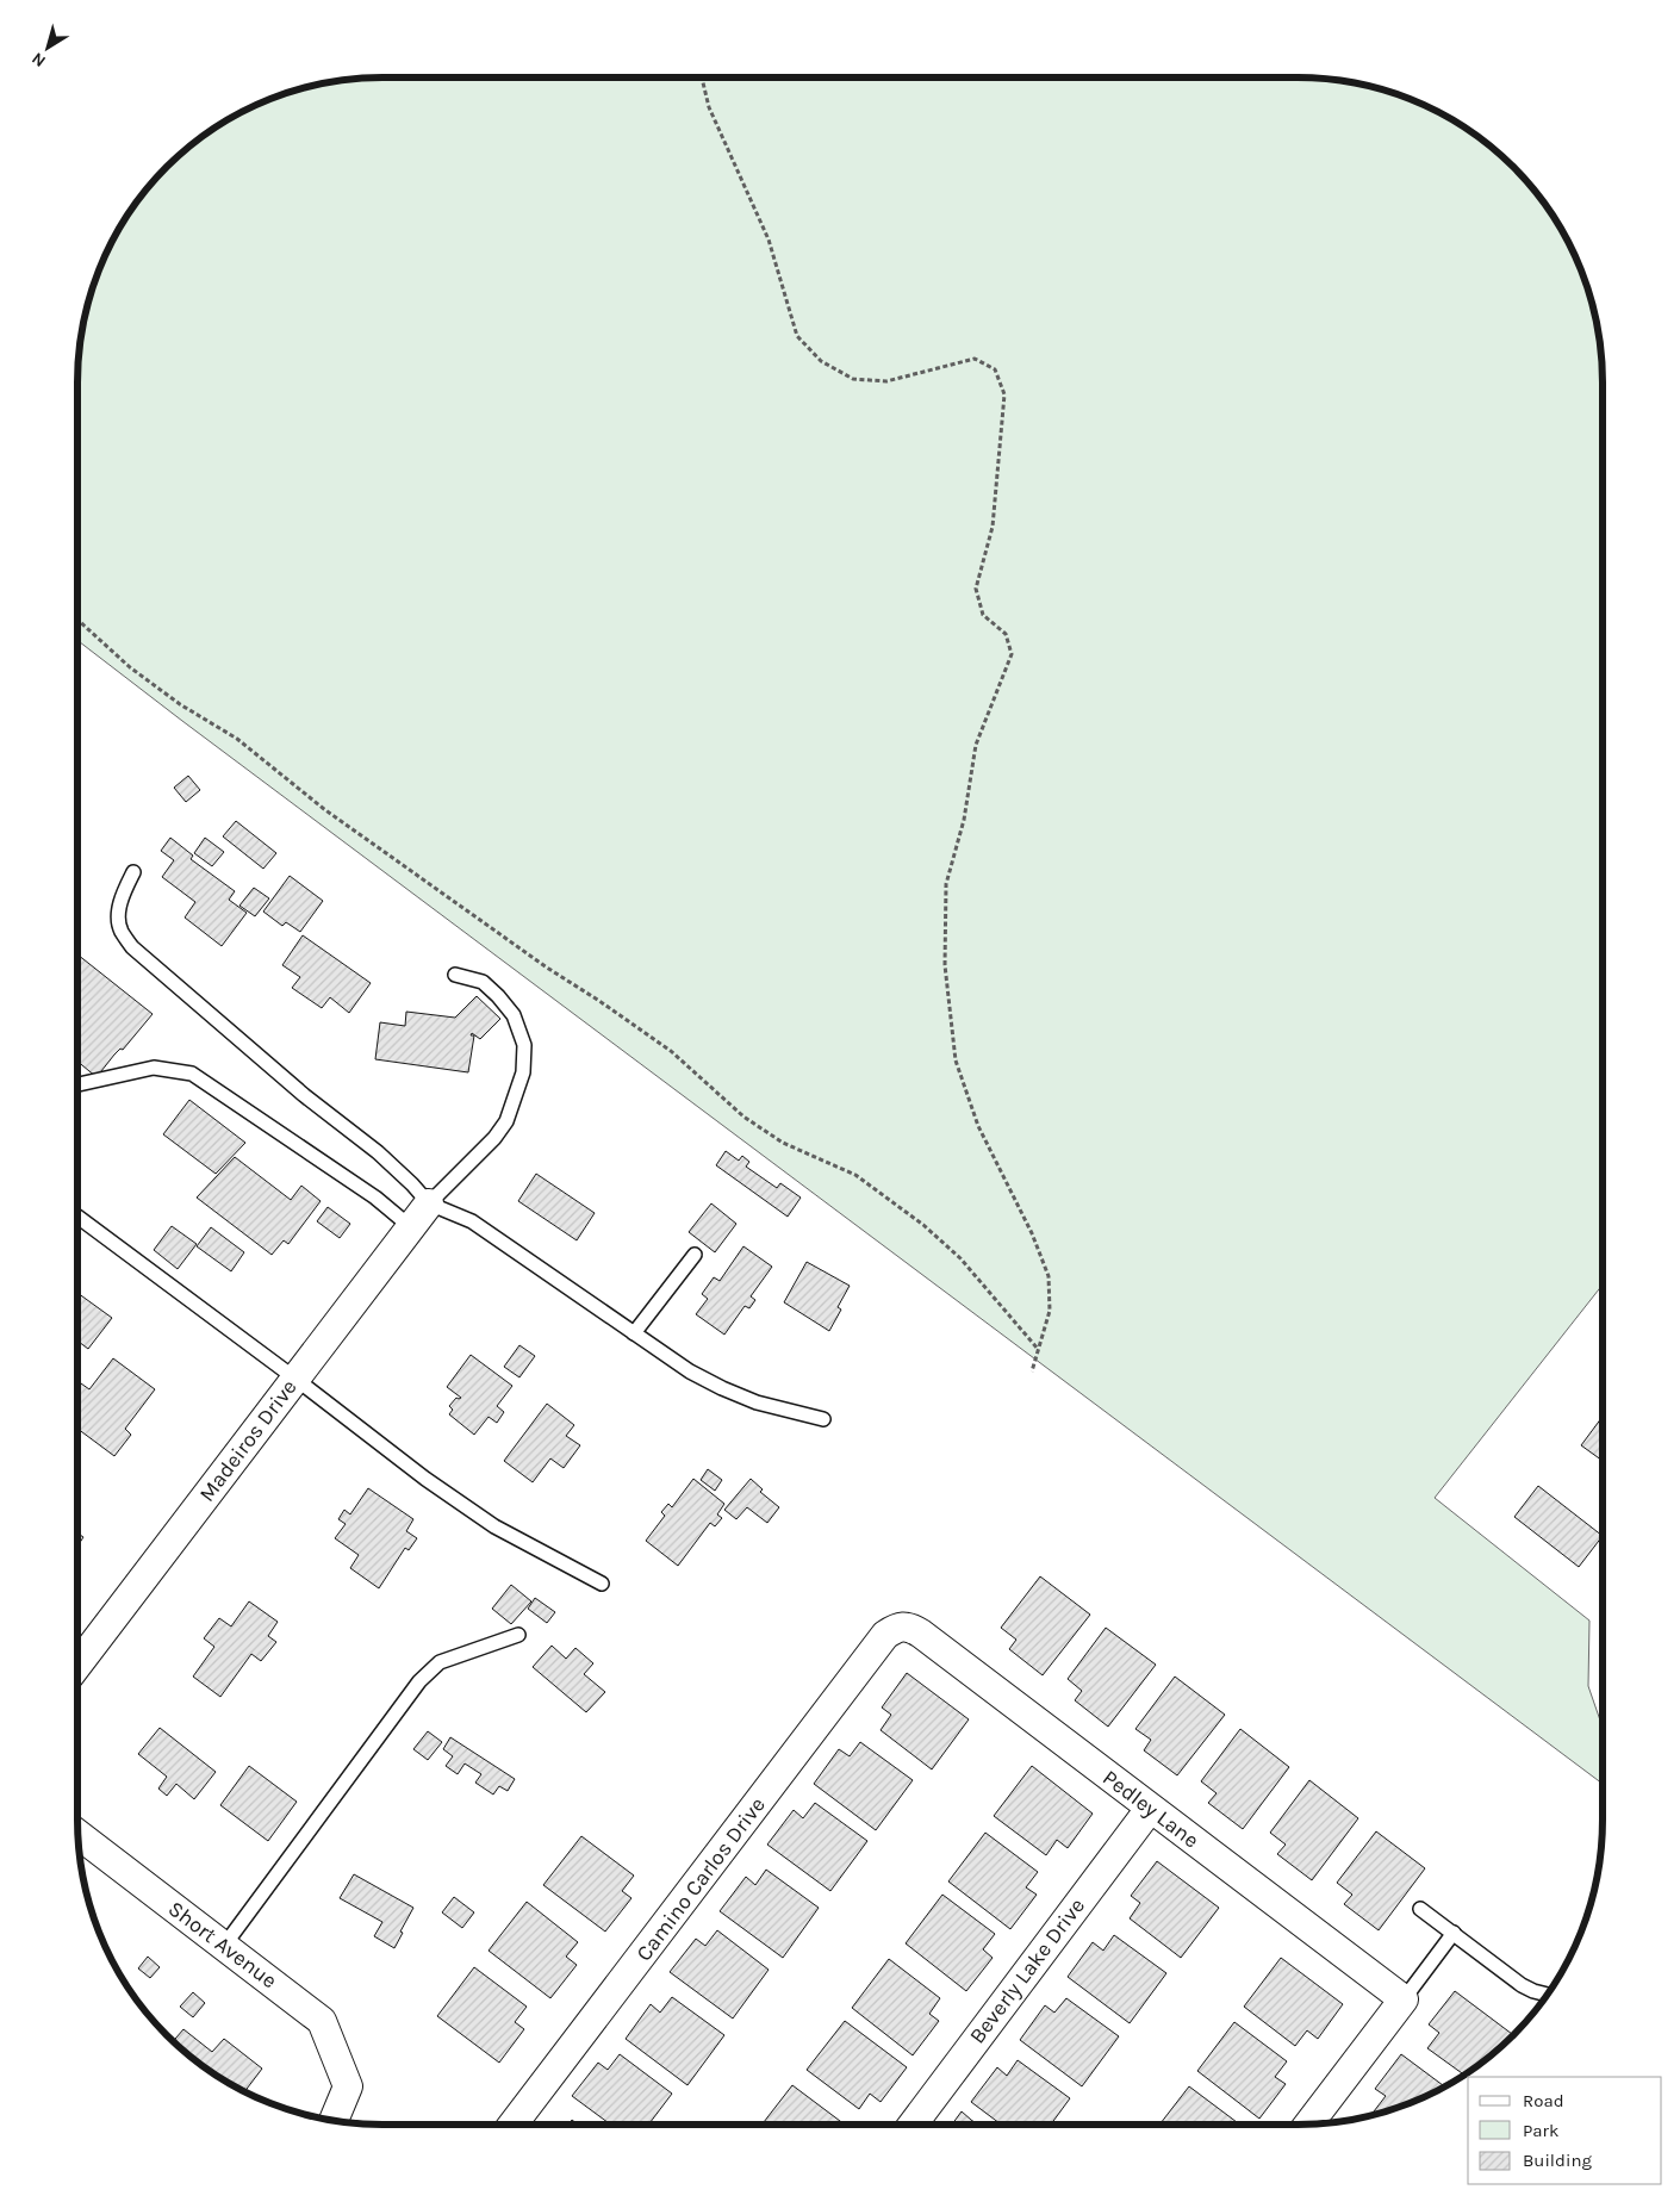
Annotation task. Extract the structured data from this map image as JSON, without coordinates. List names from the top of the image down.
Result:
{
  "streets": {
    "street": [
      "Madeiros Drive",
      "Pedley Lane",
      "Camino Carlos Drive",
      "Short Avenue",
      "Beverly Lake Drive"
    ]
  },
  "crossings": [
    ["Pedley Lane", "Camino Carlos Drive"],
    ["Pedley Lane", "Beverly Lake Drive"]
  ],
  "legend": ["Road", "Park", "Building"],
  "north": "bottom left"
}
